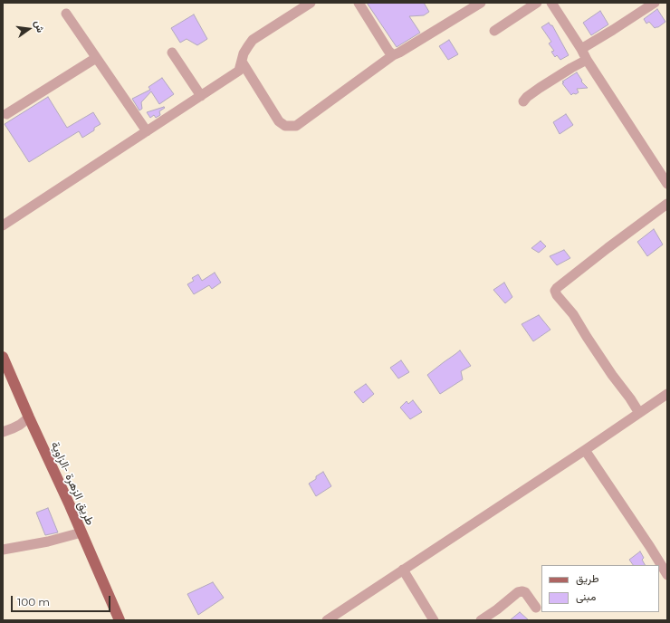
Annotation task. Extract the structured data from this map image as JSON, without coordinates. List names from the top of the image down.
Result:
{
  "streets": {
    "main road": ["طريق الزهرة -الزاوية"]
  },
  "legend": ["طريق", "مبنى"],
  "scale_bar": "100 m",
  "north": "right"
}
